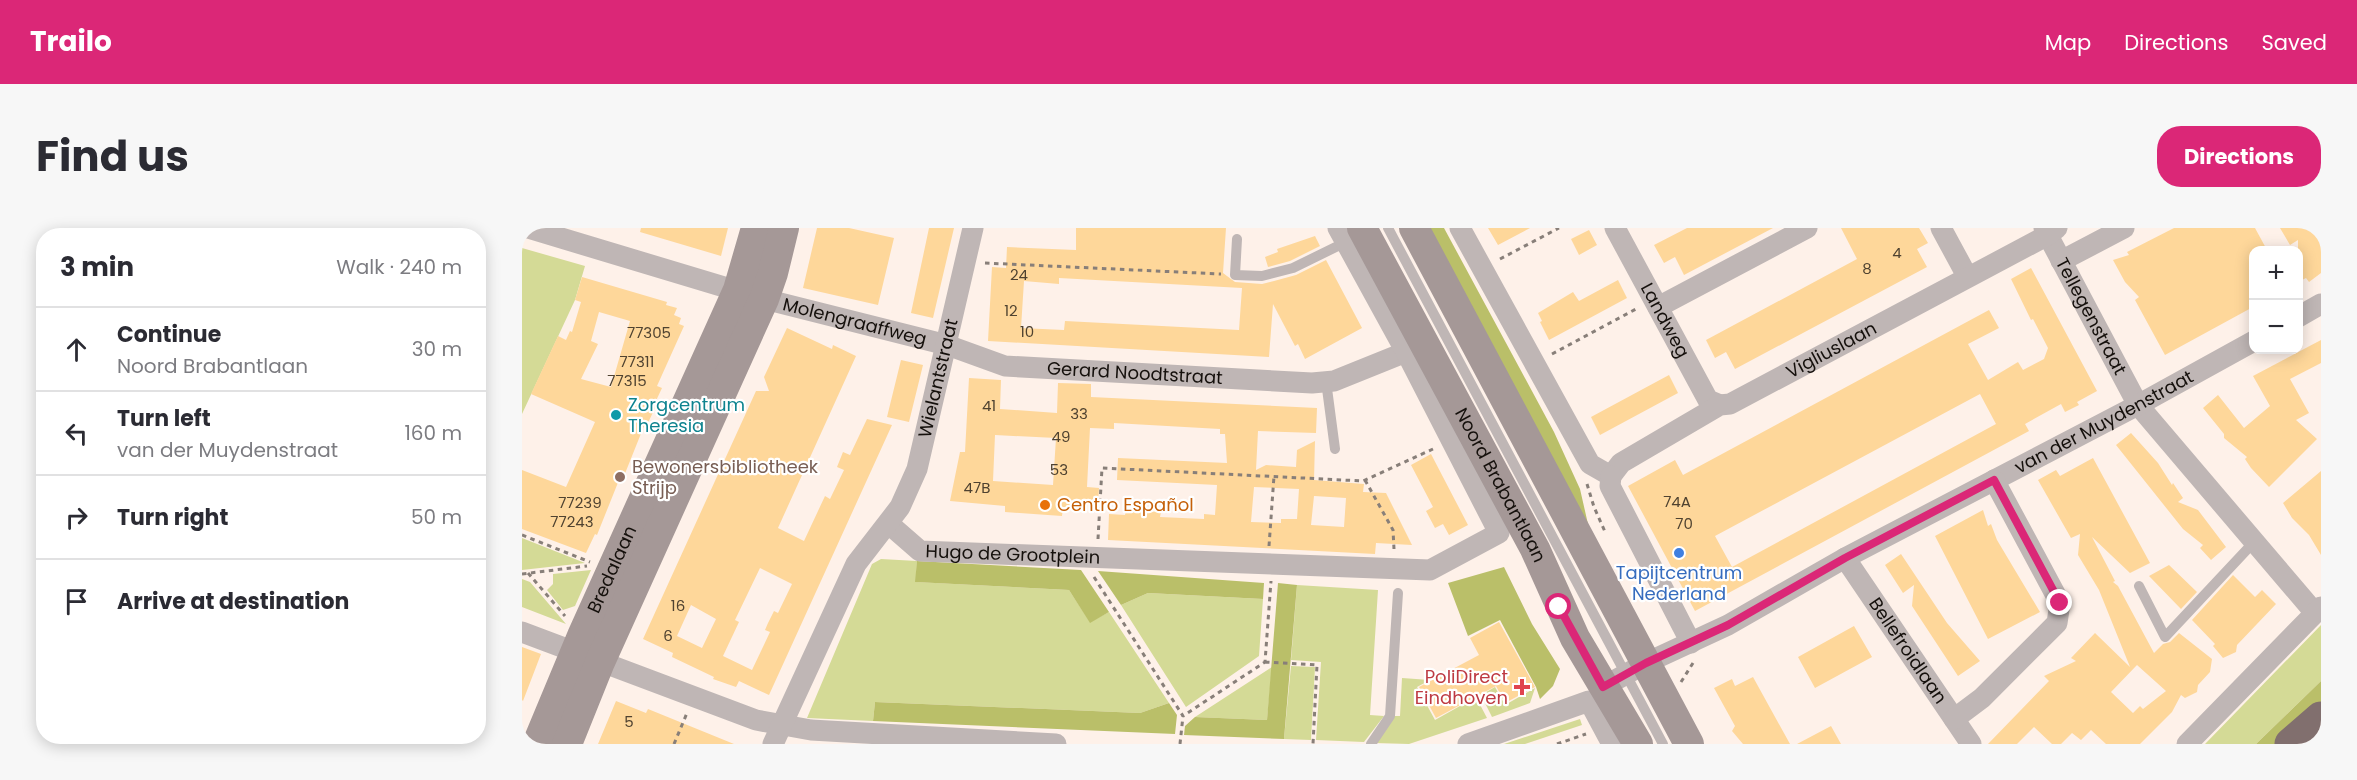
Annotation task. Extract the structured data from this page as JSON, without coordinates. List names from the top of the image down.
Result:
{
  "streets": {
    "main road": ["Noord Brabantlaan", "Bredalaan"],
    "street": [
      "Tellegenstraat",
      "Landweg",
      "Molengraaffweg",
      "Vigliuslaan",
      "Gerard Noodtstraat",
      "Wielantstraat",
      "van der Muydenstraat",
      "Hugo de Grootplein",
      "Bellefroidlaan"
    ]
  },
  "crossings": [
    ["Tellegenstraat", "Vigliuslaan"],
    ["Tellegenstraat", "van der Muydenstraat"],
    ["Landweg", "Vigliuslaan"],
    ["Molengraaffweg", "Gerard Noodtstraat"],
    ["Molengraaffweg", "Wielantstraat"],
    ["Molengraaffweg", "Bredalaan"],
    ["Gerard Noodtstraat", "Wielantstraat"],
    ["Gerard Noodtstraat", "Noord Brabantlaan"],
    ["Wielantstraat", "Hugo de Grootplein"],
    ["van der Muydenstraat", "Noord Brabantlaan"],
    ["van der Muydenstraat", "Bellefroidlaan"],
    ["Noord Brabantlaan", "Hugo de Grootplein"]
  ],
  "places": {
    "other": [
      "Zorgcentrum Theresia",
      "Bewonersbibliotheek Strijp",
      "Centro Español",
      "Tapijtcentrum Nederland"
    ],
    "health": ["PoliDirect Eindhoven"]
  },
  "house_numbers": [
    "4",
    "8",
    "24",
    "12",
    "10",
    "77305",
    "77311",
    "77315",
    "41",
    "33",
    "49",
    "53",
    "47B",
    "74A",
    "77239",
    "77243",
    "70",
    "16",
    "6",
    "5"
  ],
  "page": {
    "header": "Trailo",
    "nav": ["Map", "Directions", "Saved"],
    "title": "Find us",
    "buttons": "Directions",
    "heading": ["3 min", "Walk · 240 m"],
    "map_buttons": ["+", "−"],
    "list": [
      ["Continue", "Noord Brabantlaan", "30 m"],
      ["Turn left", "van der Muydenstraat", "160 m"],
      ["Turn right", "50 m"],
      "Arrive at destination"
    ]
  }
}
